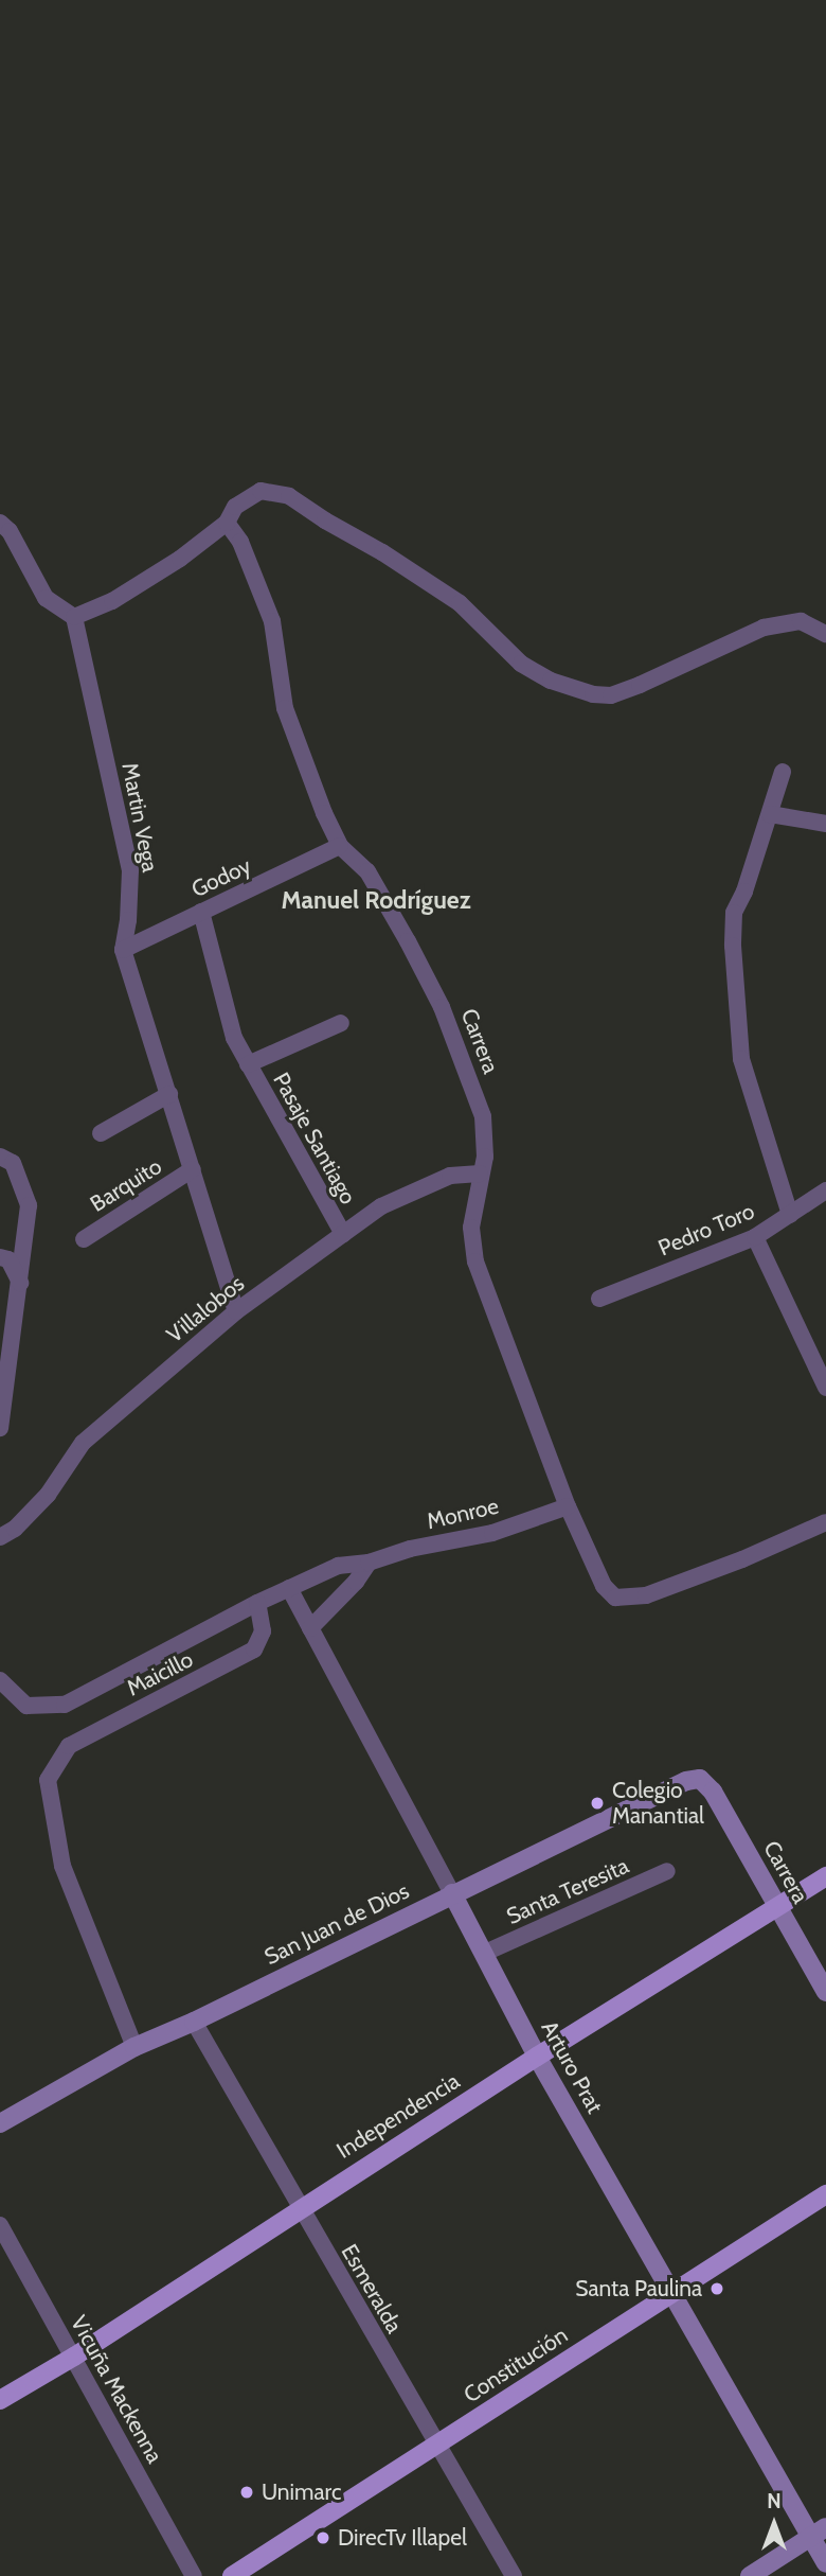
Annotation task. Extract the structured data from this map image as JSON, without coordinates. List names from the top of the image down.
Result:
{
  "streets": {
    "main road": ["Independencia", "Constitución"],
    "street": [
      "Martin Vega",
      "Godoy",
      "Carrera",
      "Pasaje Santiago",
      "Barquito",
      "Pedro Toro",
      "Villalobos",
      "Monroe",
      "Maicillo",
      "Santa Teresita",
      "San Juan de Dios",
      "Arturo Prat",
      "Esmeralda",
      "Vicuña Mackenna"
    ]
  },
  "crossings": [
    ["Martin Vega", "Godoy"],
    ["Martin Vega", "Barquito"],
    ["Martin Vega", "Villalobos"],
    ["Godoy", "Carrera"],
    ["Godoy", "Pasaje Santiago"],
    ["Carrera", "Villalobos"],
    ["Carrera", "Monroe"],
    ["Carrera", "San Juan de Dios"],
    ["Carrera", "Independencia"],
    ["Pasaje Santiago", "Villalobos"],
    ["Monroe", "Maicillo"],
    ["Monroe", "Arturo Prat"],
    ["Maicillo", "San Juan de Dios"],
    ["Santa Teresita", "Arturo Prat"],
    ["San Juan de Dios", "Arturo Prat"],
    ["San Juan de Dios", "Esmeralda"],
    ["Arturo Prat", "Independencia"],
    ["Arturo Prat", "Constitución"],
    ["Independencia", "Esmeralda"],
    ["Independencia", "Vicuña Mackenna"],
    ["Esmeralda", "Constitución"]
  ],
  "districts": ["Manuel Rodríguez"],
  "places": [
    "Colegio Manantial",
    "Santa Paulina",
    "Unimarc",
    "DirecTv Illapel"
  ],
  "north": "top"
}
